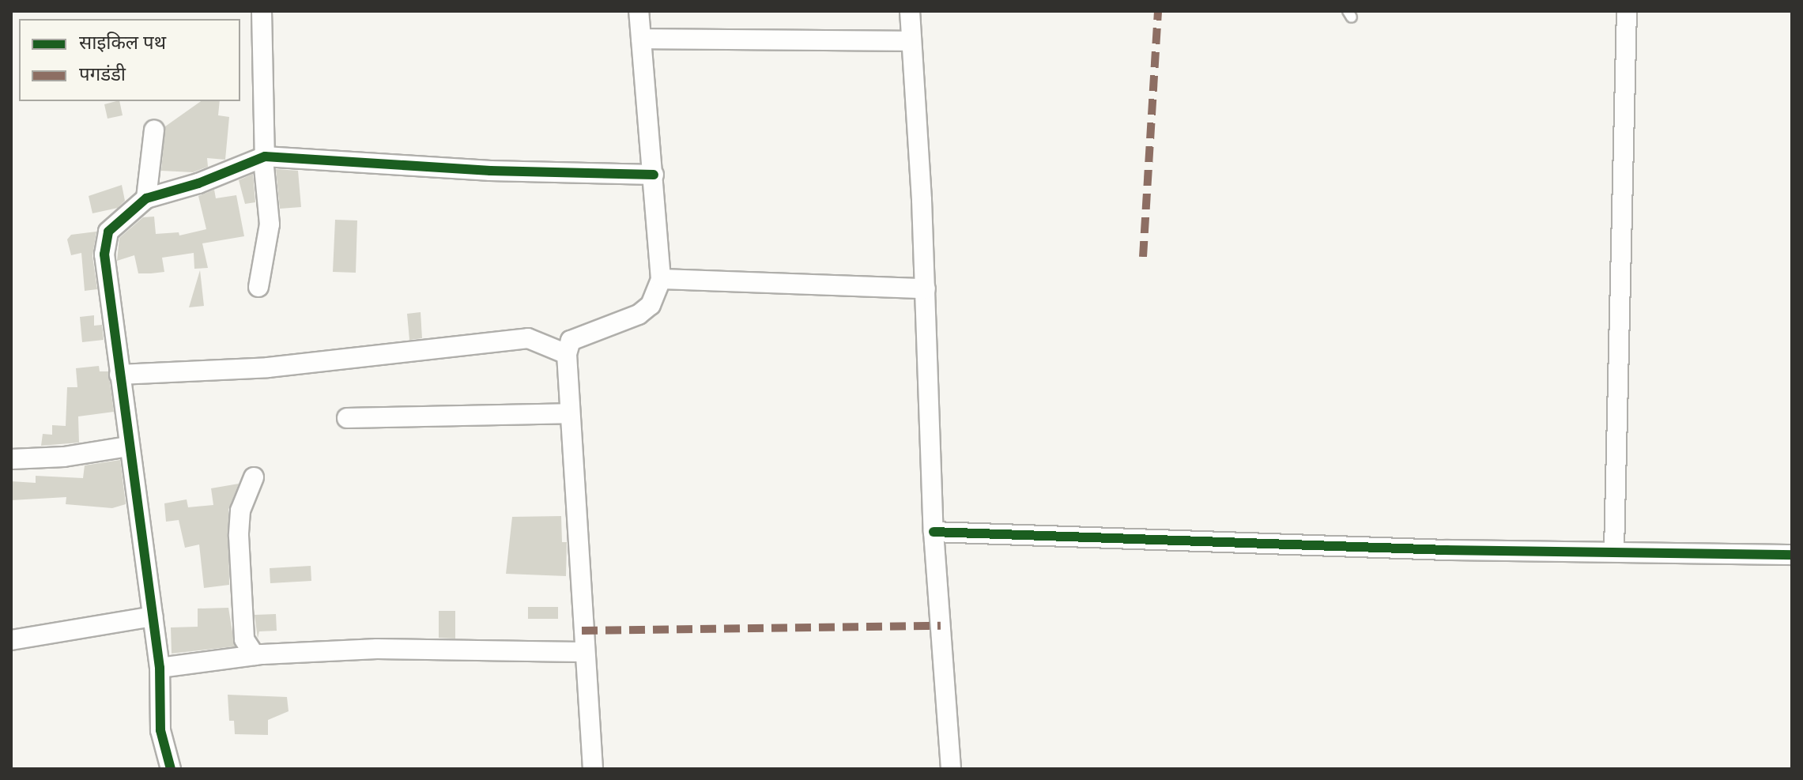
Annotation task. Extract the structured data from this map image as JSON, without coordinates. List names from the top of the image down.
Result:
{
  "legend": ["साइकिल पथ", "पगडंडी"]
}
